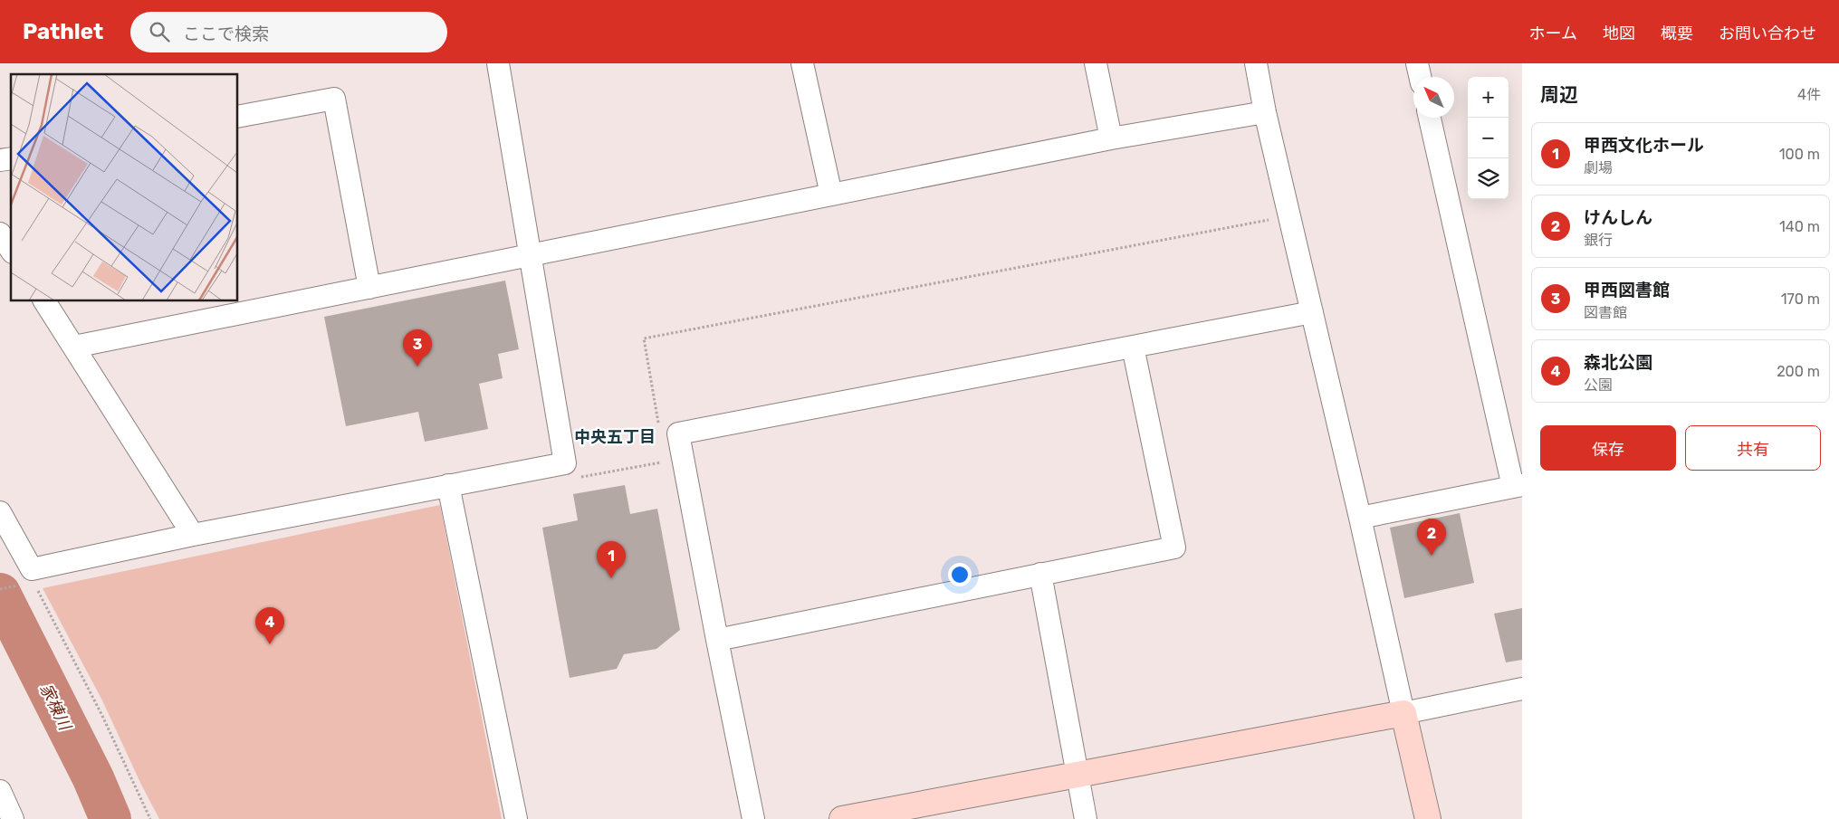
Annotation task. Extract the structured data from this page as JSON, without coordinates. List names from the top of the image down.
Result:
{
  "districts": ["中央五丁目"],
  "water": ["家棟川"],
  "north": "top left",
  "page": {
    "header": "Pathlet",
    "search": "ここで検索",
    "nav": [
      "ホーム",
      "地図",
      "概要",
      "お問い合わせ"
    ],
    "heading": ["周辺", "4件"],
    "map_buttons": ["+", "−"],
    "list": [
      {
        "mark": "1",
        "name": "甲西文化ホール",
        "note": "劇場",
        "value": "100 m"
      },
      {
        "mark": "2",
        "name": "けんしん",
        "note": "銀行",
        "value": "140 m"
      },
      {
        "mark": "3",
        "name": "甲西図書館",
        "note": "図書館",
        "value": "170 m"
      },
      {
        "mark": "4",
        "name": "森北公園",
        "note": "公園",
        "value": "200 m"
      }
    ],
    "pins": [
      "3",
      "2",
      "1",
      "4"
    ],
    "buttons": ["保存", "共有"]
  }
}
